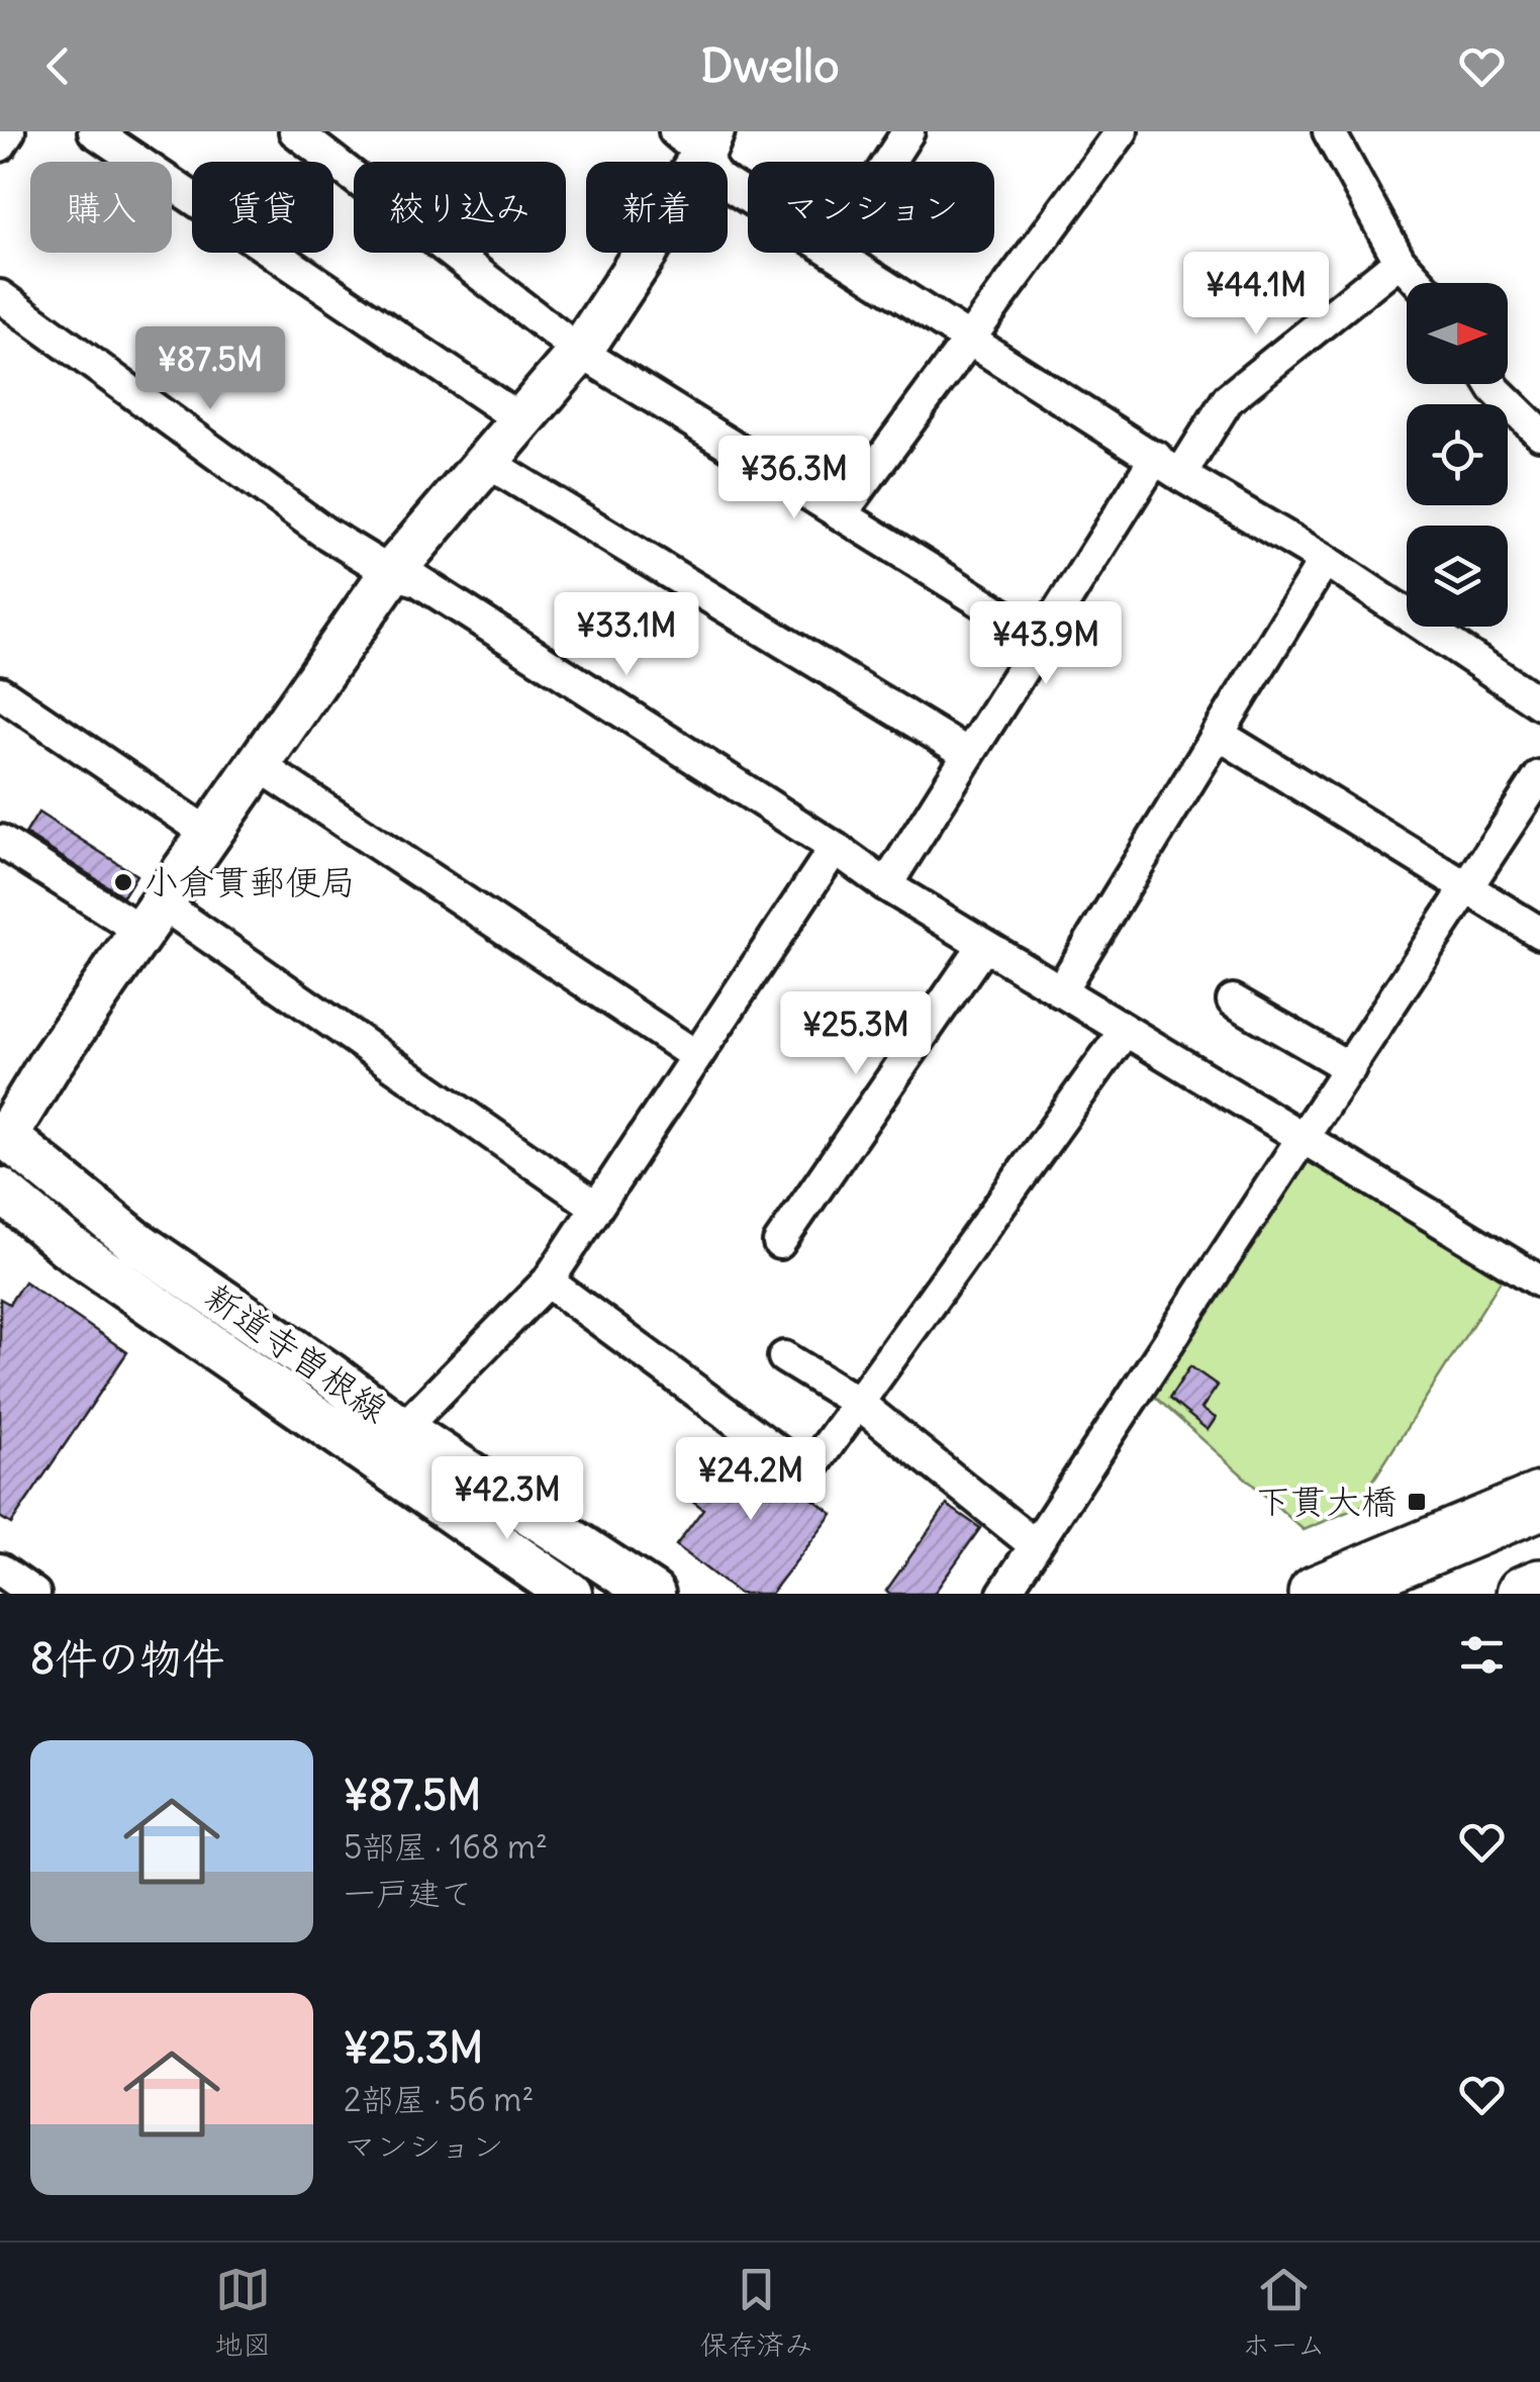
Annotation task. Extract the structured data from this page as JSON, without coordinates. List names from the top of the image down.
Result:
{
  "streets": {
    "main road": ["新道寺曽根線"]
  },
  "places": {
    "other": ["小倉貫郵便局"],
    "transit": ["下貫大橋"]
  },
  "north": "right",
  "page": {
    "header": "Dwello",
    "chip": [
      "購入",
      "賃貸",
      "絞り込み",
      "新着",
      "マンション"
    ],
    "price": [
      "¥44.1M",
      "¥87.5M",
      "¥36.3M",
      "¥33.1M",
      "¥43.9M",
      "¥25.3M",
      "¥24.2M",
      "¥42.3M"
    ],
    "heading": "8件の物件",
    "list": [
      {
        "name": "¥87.5M",
        "note": "5部屋 · 168 m² · 一戸建て"
      },
      {
        "name": "¥25.3M",
        "note": "2部屋 · 56 m² · マンション"
      }
    ],
    "tabs": ["地図", "保存済み", "ホーム"]
  }
}
